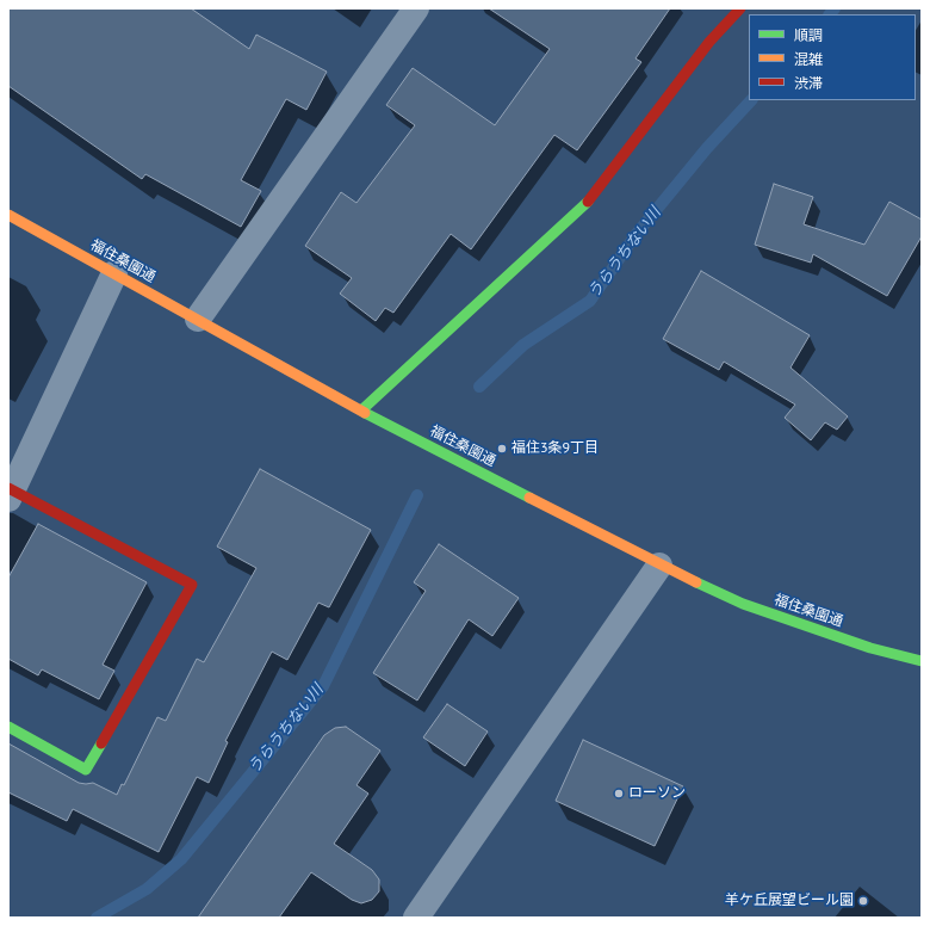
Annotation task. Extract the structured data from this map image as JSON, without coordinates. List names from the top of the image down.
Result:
{
  "streets": {
    "street": ["福住桑園通"]
  },
  "water": ["うらうちない川"],
  "places": ["福住3条9丁目", "ローソン", "羊ケ丘展望ビール園"],
  "legend": ["順調", "混雑", "渋滞"]
}
